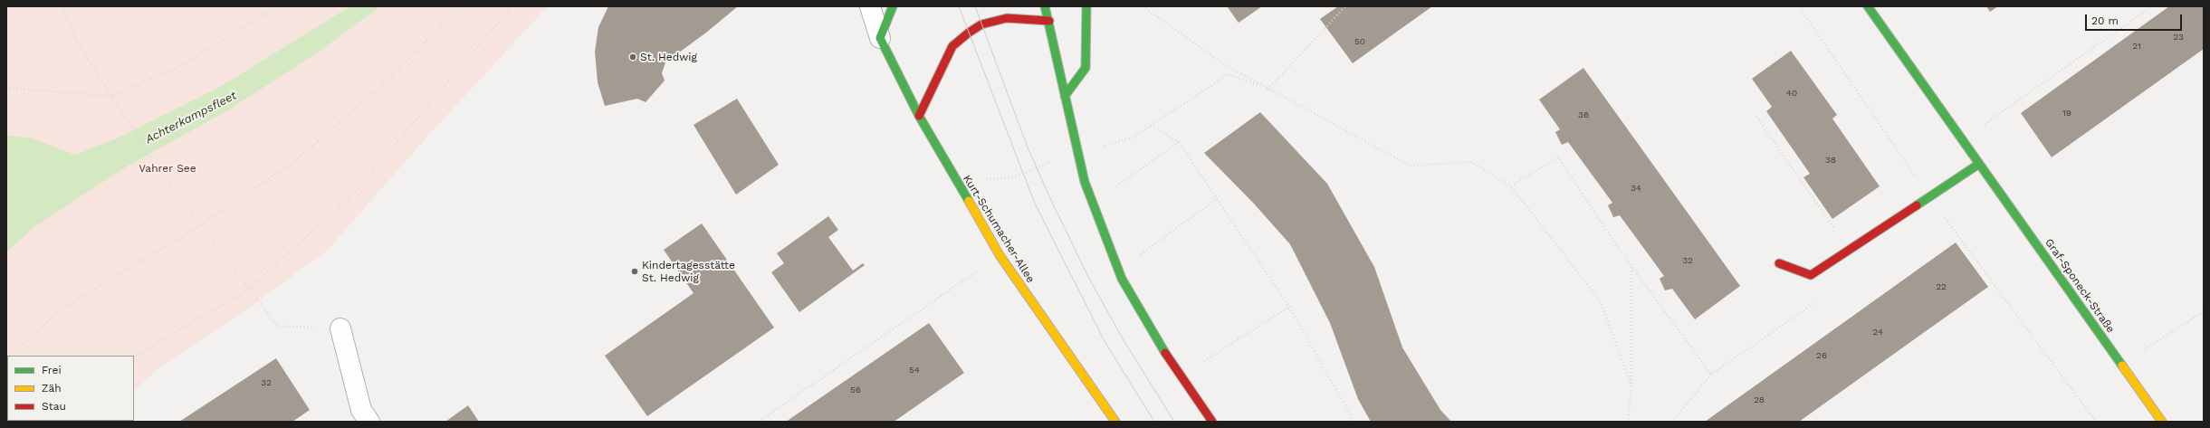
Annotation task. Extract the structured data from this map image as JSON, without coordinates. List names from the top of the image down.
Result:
{
  "streets": {
    "street": ["Kurt-Schumacher-Allee", "Graf-Sponeck-Straße"]
  },
  "water": ["Achterkampsfleet"],
  "parks": ["Vahrer See"],
  "places": ["St. Hedwig", "Kindertagesstätte St. Hedwig"],
  "house_numbers": [
    "23",
    "50",
    "21",
    "40",
    "19",
    "36",
    "38",
    "34",
    "32",
    "22",
    "24",
    "26",
    "54",
    "32",
    "56",
    "28"
  ],
  "legend": ["Frei", "Zäh", "Stau"],
  "scale_bar": "20 m"
}
